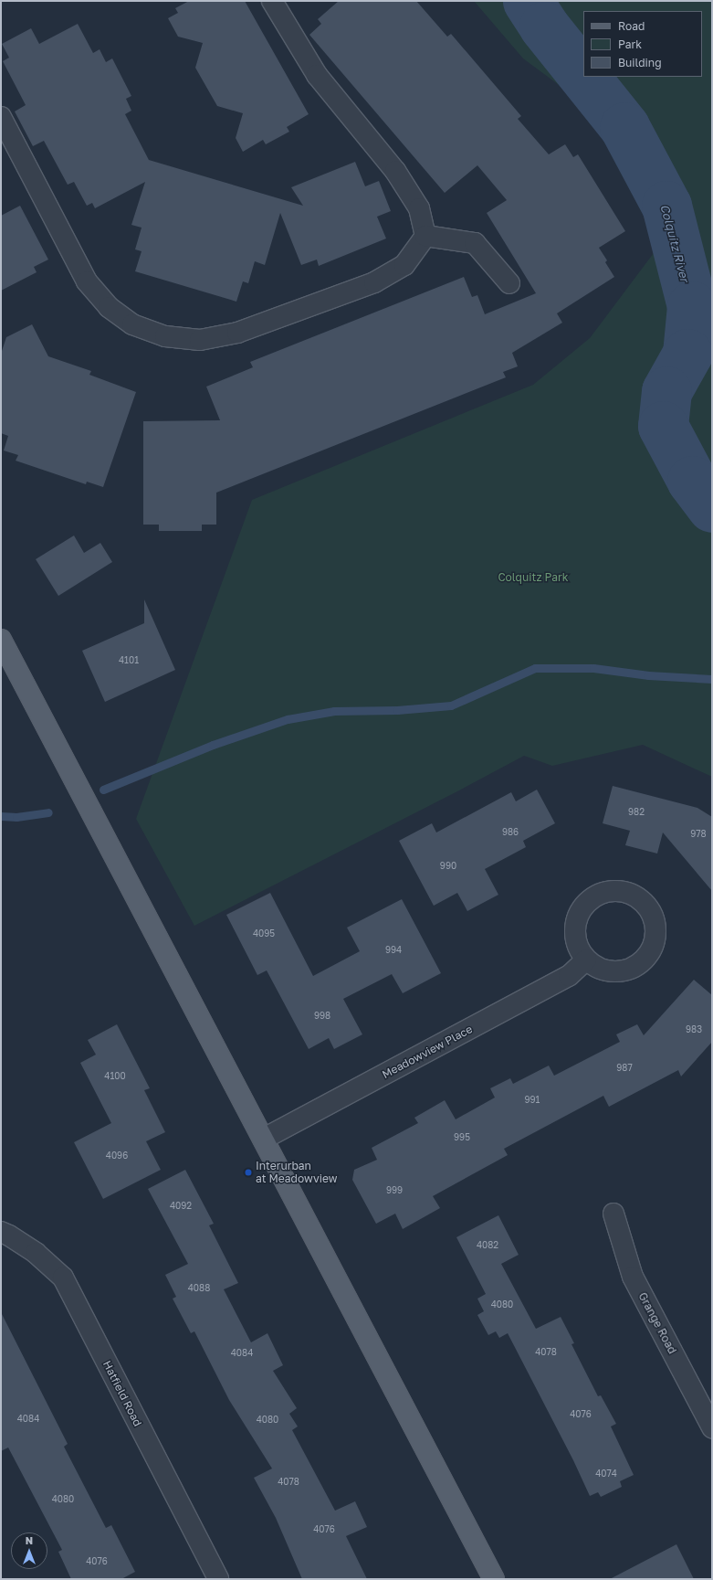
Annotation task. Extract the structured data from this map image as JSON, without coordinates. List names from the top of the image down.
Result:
{
  "streets": {
    "street": ["Meadowview Place", "Grange Road", "Hatfield Road"]
  },
  "water": ["Colquitz River"],
  "parks": ["Colquitz Park"],
  "places": ["Interurban at Meadowview"],
  "house_numbers": [
    "4101",
    "982",
    "986",
    "978",
    "990",
    "4095",
    "994",
    "998",
    "983",
    "987",
    "4100",
    "991",
    "995",
    "4096",
    "999",
    "4092",
    "4082",
    "4088",
    "4080",
    "4078",
    "4084",
    "4076",
    "4084",
    "4080",
    "4074",
    "4078",
    "4080",
    "4076",
    "4076"
  ],
  "legend": ["Road", "Park", "Building"],
  "north": "top"
}
